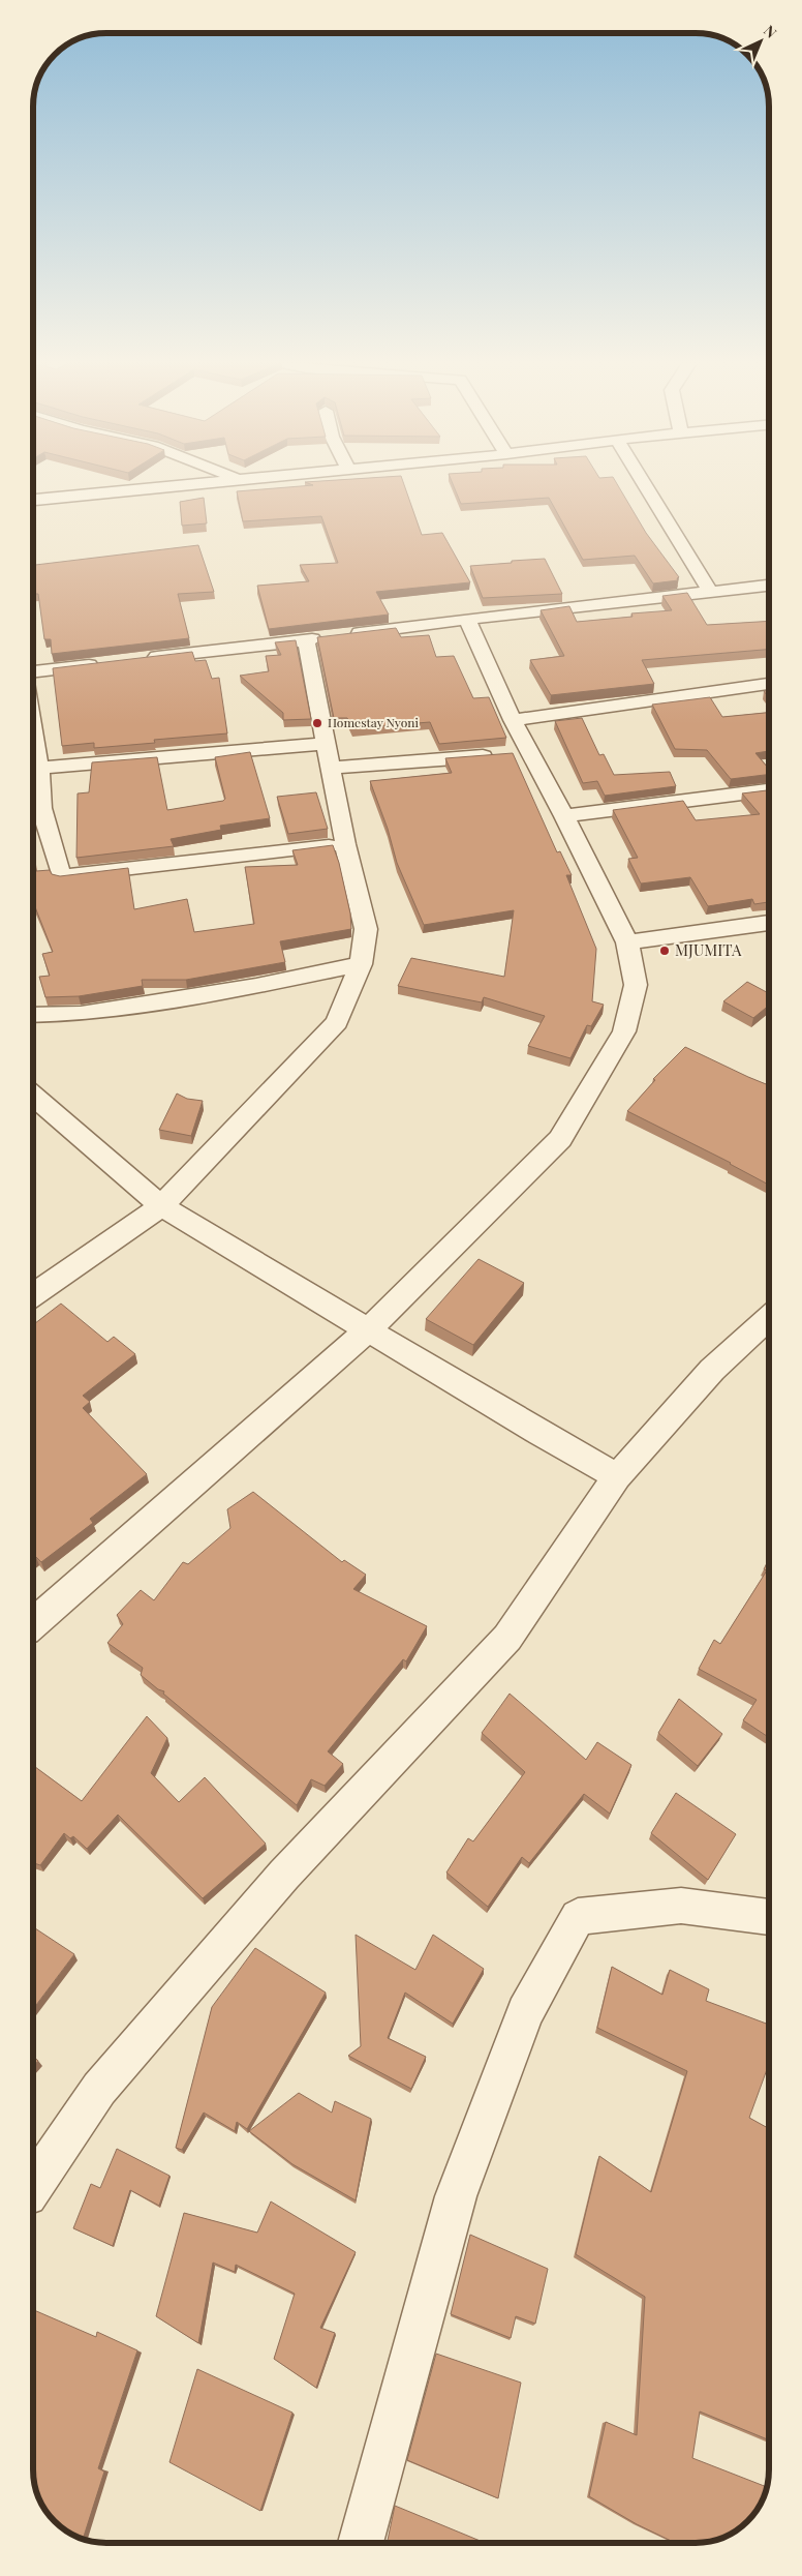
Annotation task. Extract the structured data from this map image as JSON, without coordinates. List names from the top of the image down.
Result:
{
  "places": ["Homestay Nyoni", "MJUMITA"],
  "north": "top right"
}
